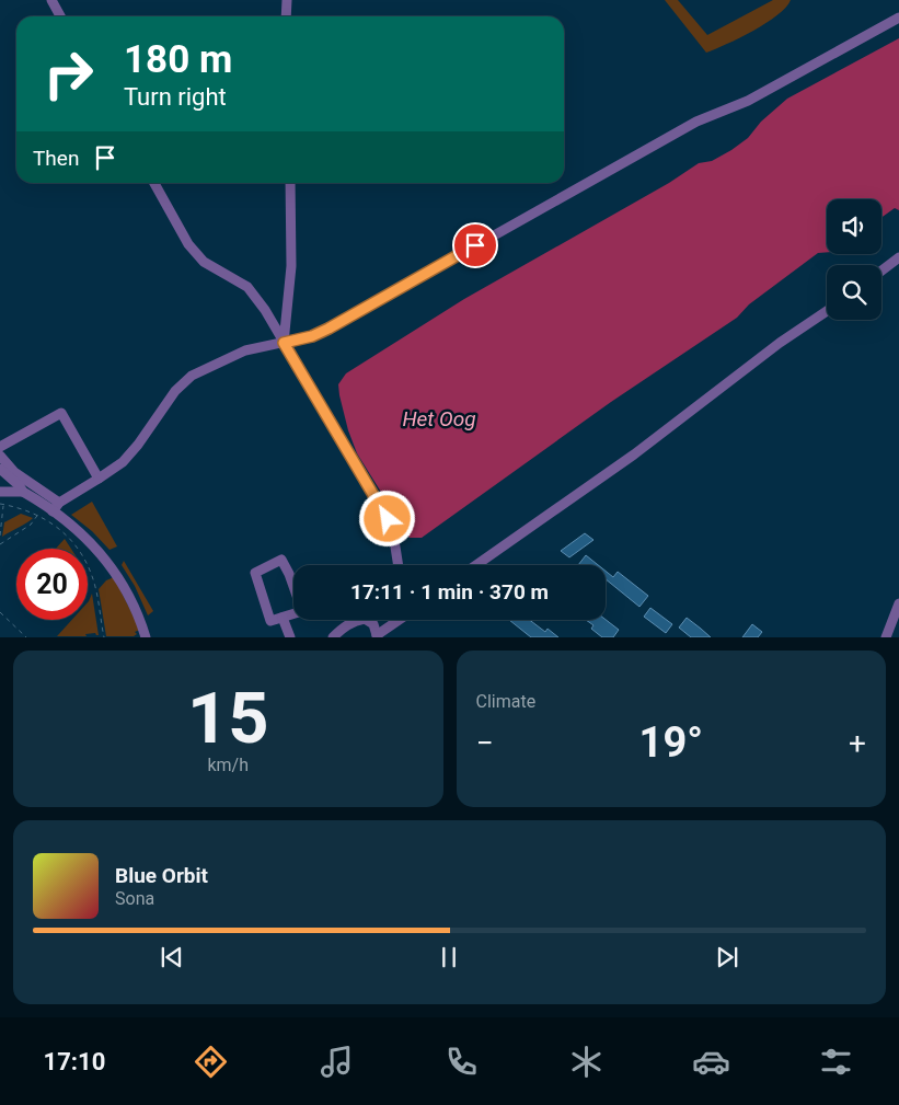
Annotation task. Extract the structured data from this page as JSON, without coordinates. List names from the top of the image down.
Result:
{
  "water": ["Het Oog"],
  "page": {
    "turn": ["180 m", "Turn right"],
    "then": "Then",
    "limit": "20",
    "trip": "17:11 · 1 min · 370 m",
    "tile": [
      ["15", "km/h"],
      "Climate"
    ],
    "heat": ["−", "19°", "+"],
    "song": ["Blue Orbit", "Sona"],
    "tabs": "17:10"
  }
}
